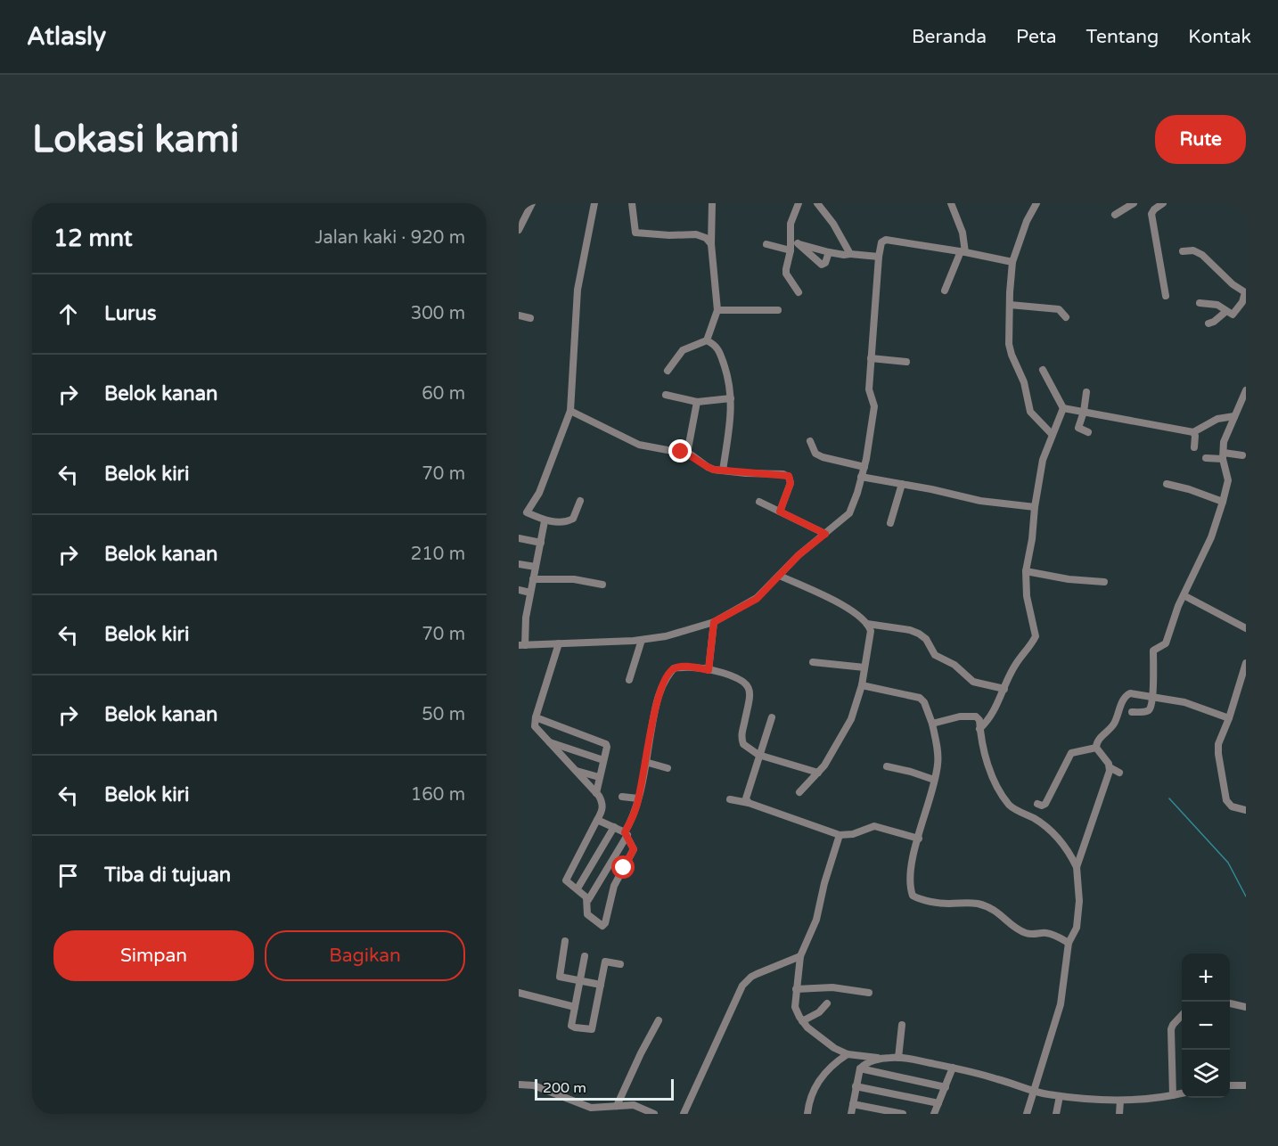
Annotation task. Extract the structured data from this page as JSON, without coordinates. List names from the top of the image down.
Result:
{
  "scale_bar": "200 m",
  "page": {
    "header": "Atlasly",
    "nav": [
      "Beranda",
      "Peta",
      "Tentang",
      "Kontak"
    ],
    "buttons": [
      "Rute",
      ["Simpan", "Bagikan"]
    ],
    "title": "Lokasi kami",
    "heading": ["12 mnt", "Jalan kaki · 920 m"],
    "list": [
      ["Lurus", "300 m"],
      ["Belok kanan", "60 m"],
      ["Belok kiri", "70 m"],
      ["Belok kanan", "210 m"],
      ["Belok kiri", "70 m"],
      ["Belok kanan", "50 m"],
      ["Belok kiri", "160 m"],
      "Tiba di tujuan"
    ],
    "map_buttons": ["+", "−"],
    "scale": "200 m"
  }
}
